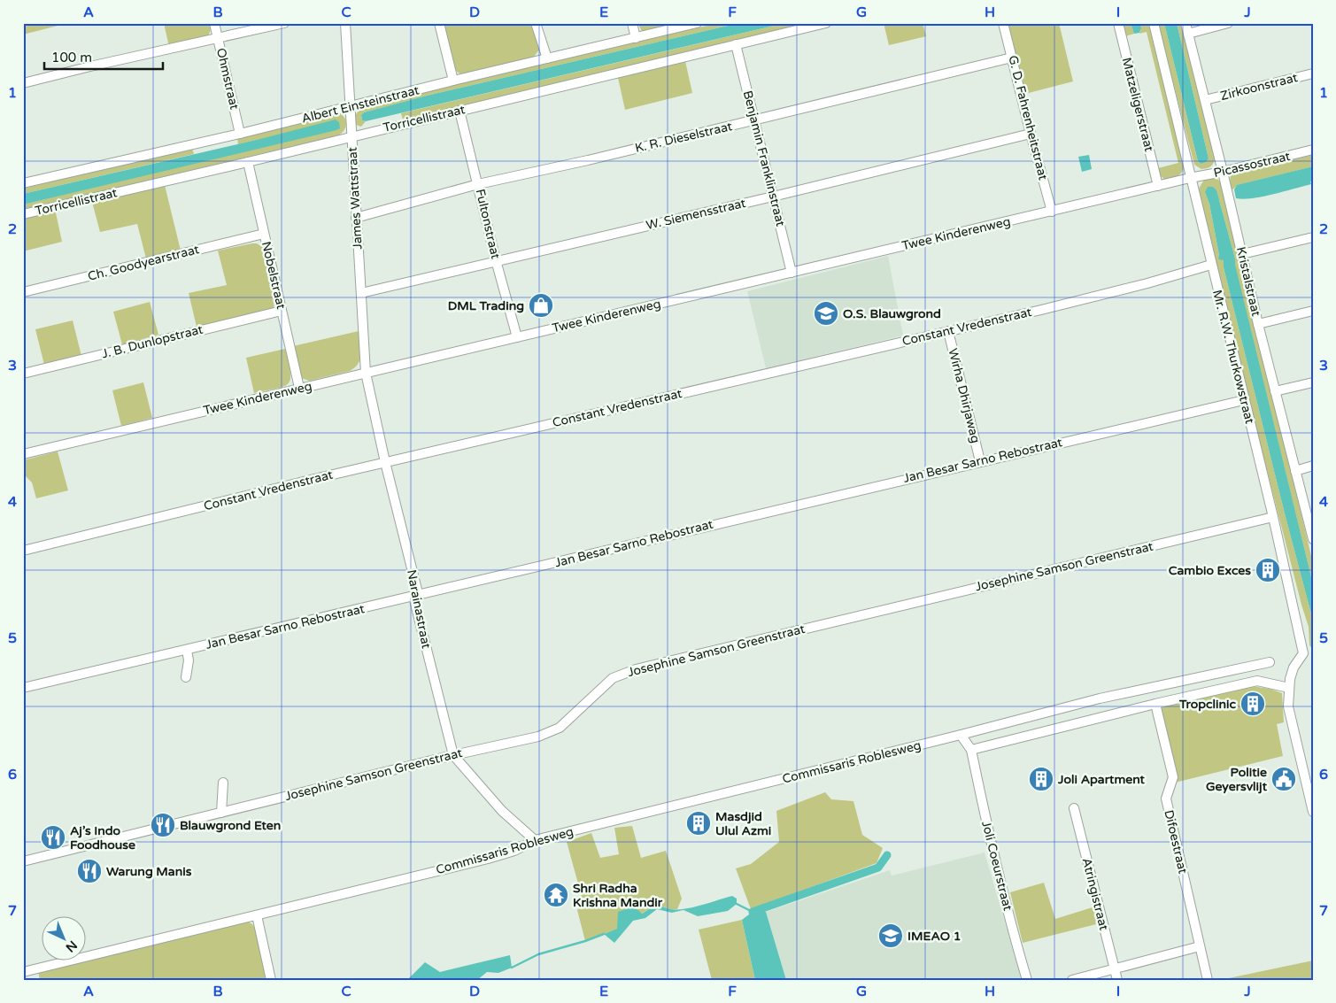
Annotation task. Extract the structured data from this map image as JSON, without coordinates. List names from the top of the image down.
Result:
{
  "streets": {
    "street": [
      "Ohmstraat",
      "Zirkoonstraat",
      "Albert Einsteinstraat",
      "Matzeligerstraat",
      "G. D. Fahrenheitstraat",
      "Torricellistraat",
      "K. R. Dieselstraat",
      "Benjamin Franklinstraat",
      "Picassostraat",
      "James Wattstraat",
      "W. Siemensstraat",
      "Fultonstraat",
      "Twee Kinderenweg",
      "Ch. Goodyearstraat",
      "Nobelstraat",
      "Kristalstraat",
      "Constant Vredenstraat",
      "J. B. Dunlopstraat",
      "Mr. R.W. Thurkowstraat",
      "Wirha Dhirjawag",
      "Jan Besar Sarno Rebostraat",
      "Josephine Samson Greenstraat",
      "Narainastraat",
      "Commissaris Roblesweg",
      "Difoestraat",
      "Joli Coeurstraat",
      "Atringistraat"
    ]
  },
  "crossings": [
    ["Ohmstraat", "Albert Einsteinstraat"],
    ["Zirkoonstraat", "Kristalstraat"],
    ["Albert Einsteinstraat", "James Wattstraat"],
    ["Matzeligerstraat", "Twee Kinderenweg"],
    ["G. D. Fahrenheitstraat", "K. R. Dieselstraat"],
    ["G. D. Fahrenheitstraat", "W. Siemensstraat"],
    ["G. D. Fahrenheitstraat", "Twee Kinderenweg"],
    ["Torricellistraat", "Benjamin Franklinstraat"],
    ["Torricellistraat", "James Wattstraat"],
    ["Torricellistraat", "Fultonstraat"],
    ["Torricellistraat", "Nobelstraat"],
    ["K. R. Dieselstraat", "Benjamin Franklinstraat"],
    ["K. R. Dieselstraat", "James Wattstraat"],
    ["K. R. Dieselstraat", "Fultonstraat"],
    ["Benjamin Franklinstraat", "W. Siemensstraat"],
    ["Benjamin Franklinstraat", "Twee Kinderenweg"],
    ["Picassostraat", "Twee Kinderenweg"],
    ["Picassostraat", "Kristalstraat"],
    ["Picassostraat", "Mr. R.W. Thurkowstraat"],
    ["James Wattstraat", "W. Siemensstraat"],
    ["James Wattstraat", "Twee Kinderenweg"],
    ["James Wattstraat", "Narainastraat"],
    ["W. Siemensstraat", "Fultonstraat"],
    ["Fultonstraat", "Twee Kinderenweg"],
    ["Twee Kinderenweg", "Nobelstraat"],
    ["Twee Kinderenweg", "Mr. R.W. Thurkowstraat"],
    ["Twee Kinderenweg", "Narainastraat"],
    ["Ch. Goodyearstraat", "Nobelstraat"],
    ["Nobelstraat", "J. B. Dunlopstraat"],
    ["Constant Vredenstraat", "Mr. R.W. Thurkowstraat"],
    ["Constant Vredenstraat", "Wirha Dhirjawag"],
    ["Constant Vredenstraat", "Narainastraat"],
    ["Mr. R.W. Thurkowstraat", "Jan Besar Sarno Rebostraat"],
    ["Mr. R.W. Thurkowstraat", "Josephine Samson Greenstraat"],
    ["Wirha Dhirjawag", "Jan Besar Sarno Rebostraat"],
    ["Jan Besar Sarno Rebostraat", "Narainastraat"],
    ["Josephine Samson Greenstraat", "Narainastraat"],
    ["Narainastraat", "Commissaris Roblesweg"]
  ],
  "places": {
    "shop": ["DML Trading"],
    "school or university": ["O.S. Blauwgrond", "IMEAO 1"],
    "building": [
      "Cambio Exces",
      "Tropclinic",
      "Joli Apartment",
      "Masdjid Ulul Azmi"
    ],
    "public building": ["Politie Geyersvlijt"],
    "restaurant": ["Blauwgrond Eten", "Aj’s Indo Foodhouse", "Warung Manis"],
    "temple": ["Shri Radha Krishna Mandir"]
  },
  "scale_bar": "100 m",
  "north": "bottom right",
  "grid": {
    "columns": [
      "A",
      "B",
      "C",
      "D",
      "E",
      "F",
      "G",
      "H",
      "I",
      "J"
    ],
    "rows": [
      "1",
      "2",
      "3",
      "4",
      "5",
      "6",
      "7"
    ]
  }
}
